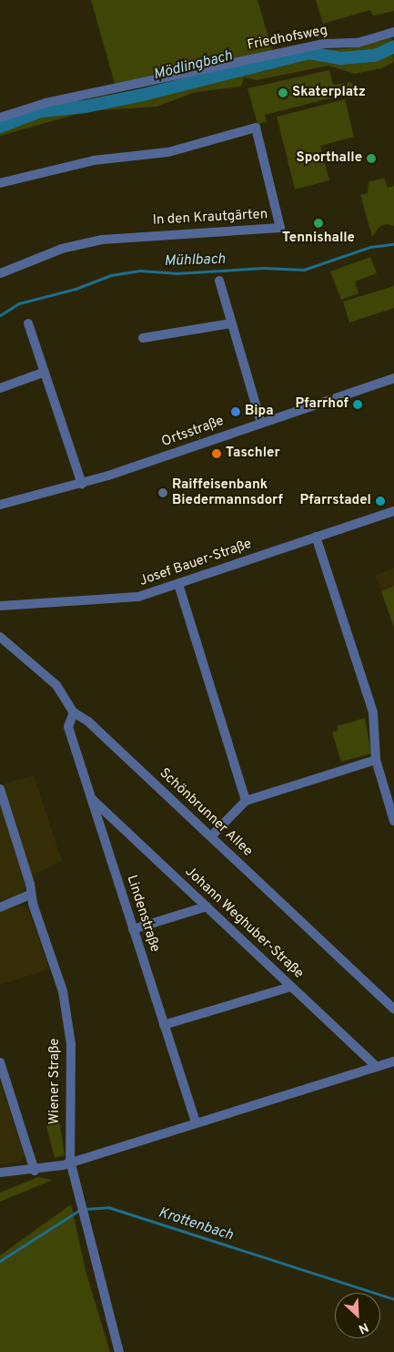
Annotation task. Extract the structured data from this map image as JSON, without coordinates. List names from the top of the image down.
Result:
{
  "streets": {
    "street": [
      "Friedhofsweg",
      "In den Krautgärten",
      "Ortsstraße",
      "Josef Bauer-Straße",
      "Schönbrunner Allee",
      "Lindenstraße",
      "Johann Weghuber-Straße",
      "Wiener Straße"
    ]
  },
  "crossings": [
    ["Schönbrunner Allee", "Lindenstraße"],
    ["Lindenstraße", "Johann Weghuber-Straße"]
  ],
  "water": ["Mödlingbach", "Mühlbach", "Krottenbach"],
  "places": [
    "Skaterplatz",
    "Sporthalle",
    "Tennishalle",
    "Pfarrhof",
    "Bipa",
    "Taschler",
    "Raiffeisenbank Biedermannsdorf",
    "Pfarrstadel"
  ],
  "north": "bottom right"
}
